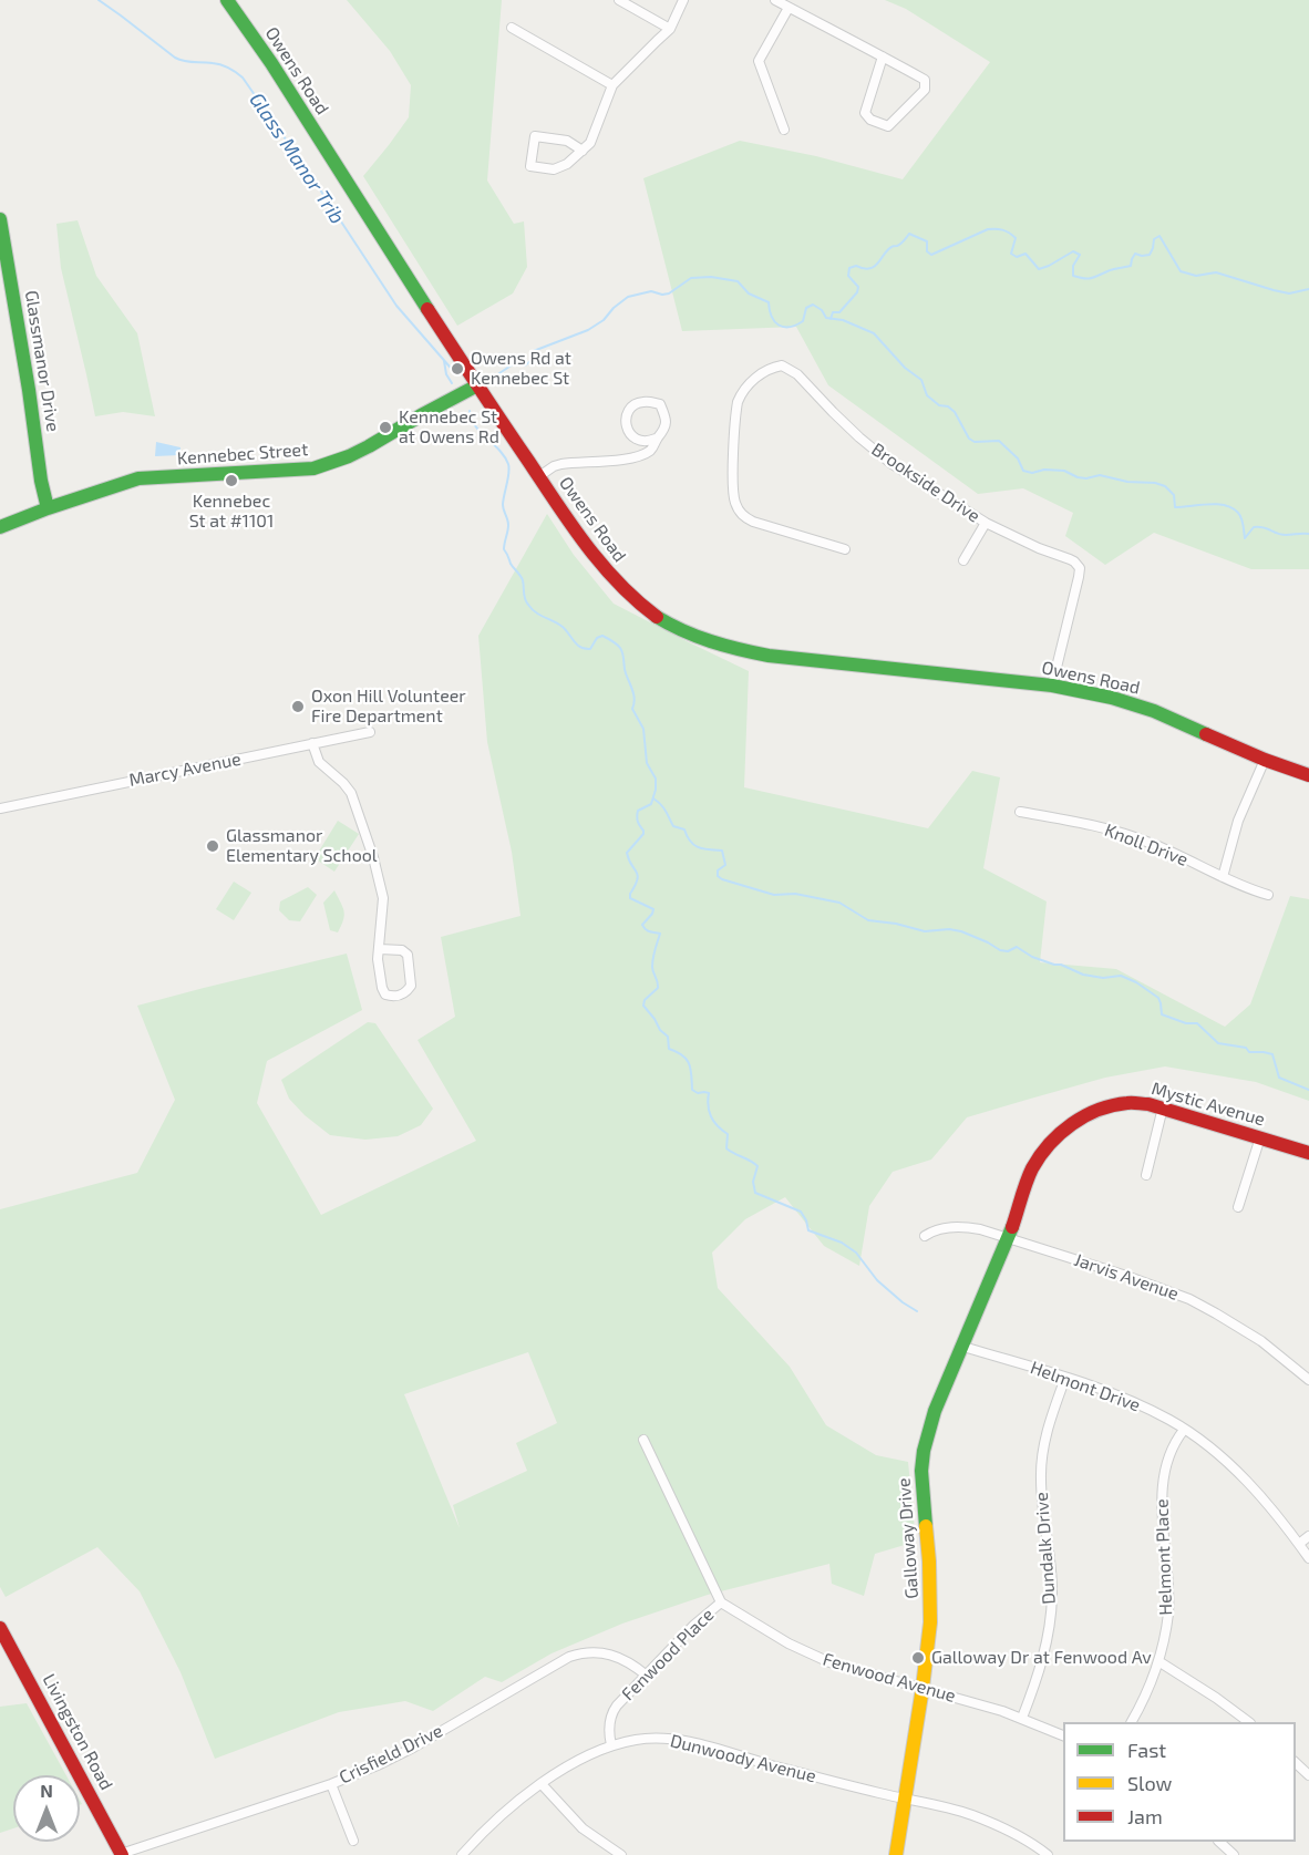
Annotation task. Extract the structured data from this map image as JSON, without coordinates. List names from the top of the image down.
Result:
{
  "streets": {
    "street": [
      "Owens Road",
      "Glassmanor Drive",
      "Kennebec Street",
      "Brookside Drive",
      "Marcy Avenue",
      "Knoll Drive",
      "Mystic Avenue",
      "Jarvis Avenue",
      "Helmont Drive",
      "Galloway Drive",
      "Dundalk Drive",
      "Helmont Place",
      "Fenwood Place",
      "Fenwood Avenue",
      "Livingston Road",
      "Crisfield Drive",
      "Dunwoody Avenue"
    ]
  },
  "crossings": [
    ["Owens Road", "Kennebec Street"],
    ["Owens Road", "Brookside Drive"],
    ["Glassmanor Drive", "Kennebec Street"],
    ["Mystic Avenue", "Galloway Drive"],
    ["Jarvis Avenue", "Galloway Drive"],
    ["Helmont Drive", "Galloway Drive"],
    ["Helmont Drive", "Dundalk Drive"],
    ["Helmont Drive", "Helmont Place"],
    ["Galloway Drive", "Fenwood Avenue"],
    ["Galloway Drive", "Dunwoody Avenue"],
    ["Dundalk Drive", "Fenwood Avenue"],
    ["Fenwood Place", "Fenwood Avenue"],
    ["Fenwood Place", "Crisfield Drive"],
    ["Fenwood Place", "Dunwoody Avenue"],
    ["Livingston Road", "Crisfield Drive"]
  ],
  "water": ["Glass Manor Trib"],
  "places": [
    "Owens Rd at Kennebec St",
    "Kennebec St at Owens Rd",
    "Kennebec St at #1101",
    "Oxon Hill Volunteer Fire Department",
    "Glassmanor Elementary School",
    "Galloway Dr at Fenwood Av"
  ],
  "legend": ["Fast", "Slow", "Jam"],
  "north": "top"
}
